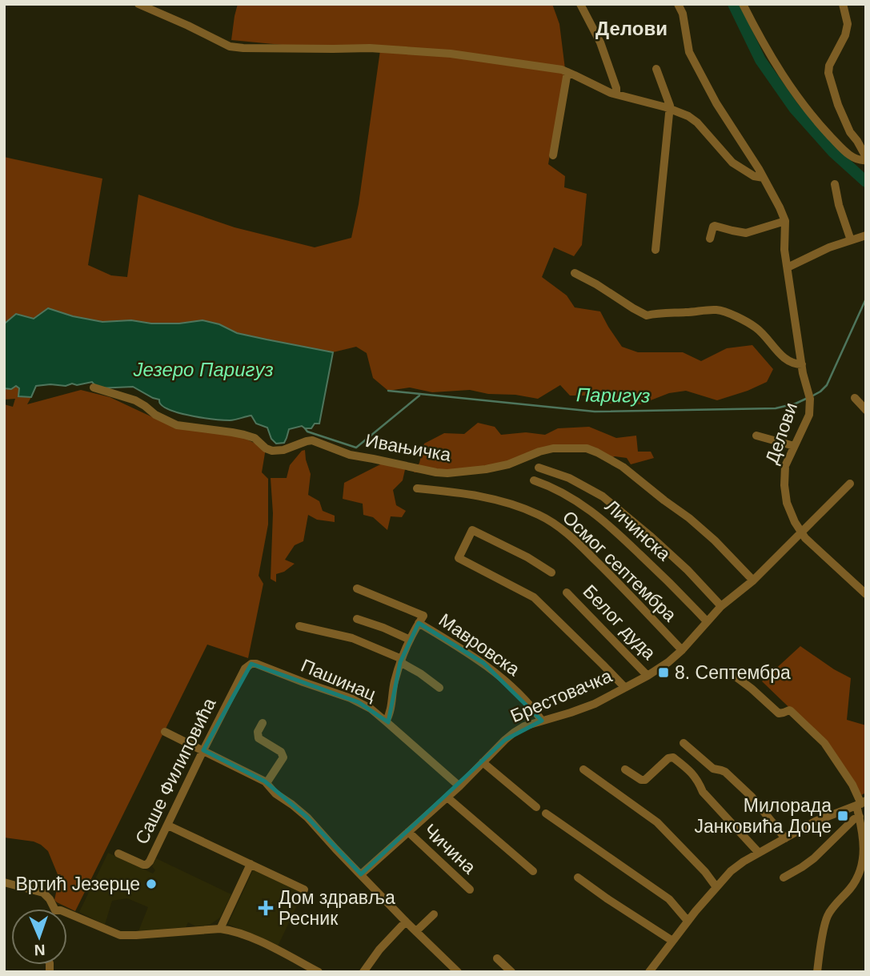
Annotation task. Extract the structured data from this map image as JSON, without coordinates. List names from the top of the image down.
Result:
{
  "streets": {
    "street": [
      "Делови",
      "Ивањичка",
      "Личинска",
      "Осмог септембра",
      "Белог дуда",
      "Мавровска",
      "Пашинац",
      "Брестовачка",
      "Саше Филиповића",
      "Чичина"
    ]
  },
  "crossings": [
    ["Делови", "Брестовачка"],
    ["Ивањичка", "Брестовачка"],
    ["Личинска", "Брестовачка"],
    ["Осмог септембра", "Брестовачка"],
    ["Белог дуда", "Брестовачка"],
    ["Мавровска", "Брестовачка"],
    ["Пашинац", "Брестовачка"],
    ["Пашинац", "Саше Филиповића"],
    ["Брестовачка", "Чичина"]
  ],
  "districts": ["Делови"],
  "water": ["Језеро Паригуз", "Паригуз"],
  "places": {
    "transit": ["8. Септембра", "Милорада Јанковића Доце"],
    "other": ["Вртић Језерце"],
    "health": ["Дом здравља Ресник"]
  },
  "north": "bottom"
}
